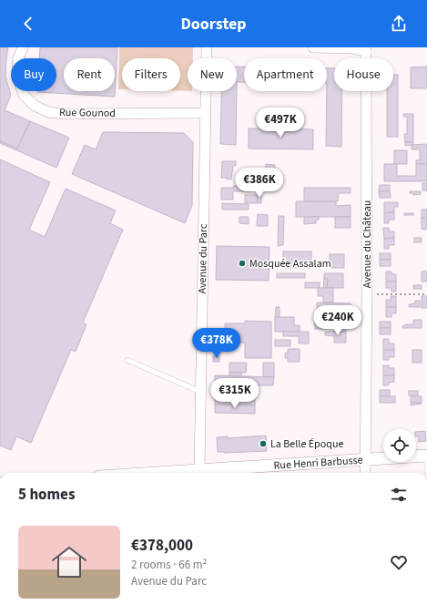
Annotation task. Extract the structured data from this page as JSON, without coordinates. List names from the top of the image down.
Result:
{
  "streets": {
    "street": [
      "Rue Gounod",
      "Avenue du Château",
      "Avenue du Parc",
      "Rue Henri Barbusse"
    ]
  },
  "crossings": [
    ["Rue Gounod", "Avenue du Parc"],
    ["Avenue du Château", "Rue Henri Barbusse"],
    ["Avenue du Parc", "Rue Henri Barbusse"]
  ],
  "places": ["Mosquée Assalam", "La Belle Époque"],
  "page": {
    "header": "Doorstep",
    "chip": [
      "Buy",
      "Rent",
      "Filters",
      "New",
      "Apartment",
      "House"
    ],
    "price": [
      "€497K",
      "€386K",
      "€240K",
      "€378K",
      "€315K"
    ],
    "heading": "5 homes",
    "list": [
      {
        "name": "€378,000",
        "note": "2 rooms · 66 m² · Avenue du Parc"
      }
    ]
  }
}
